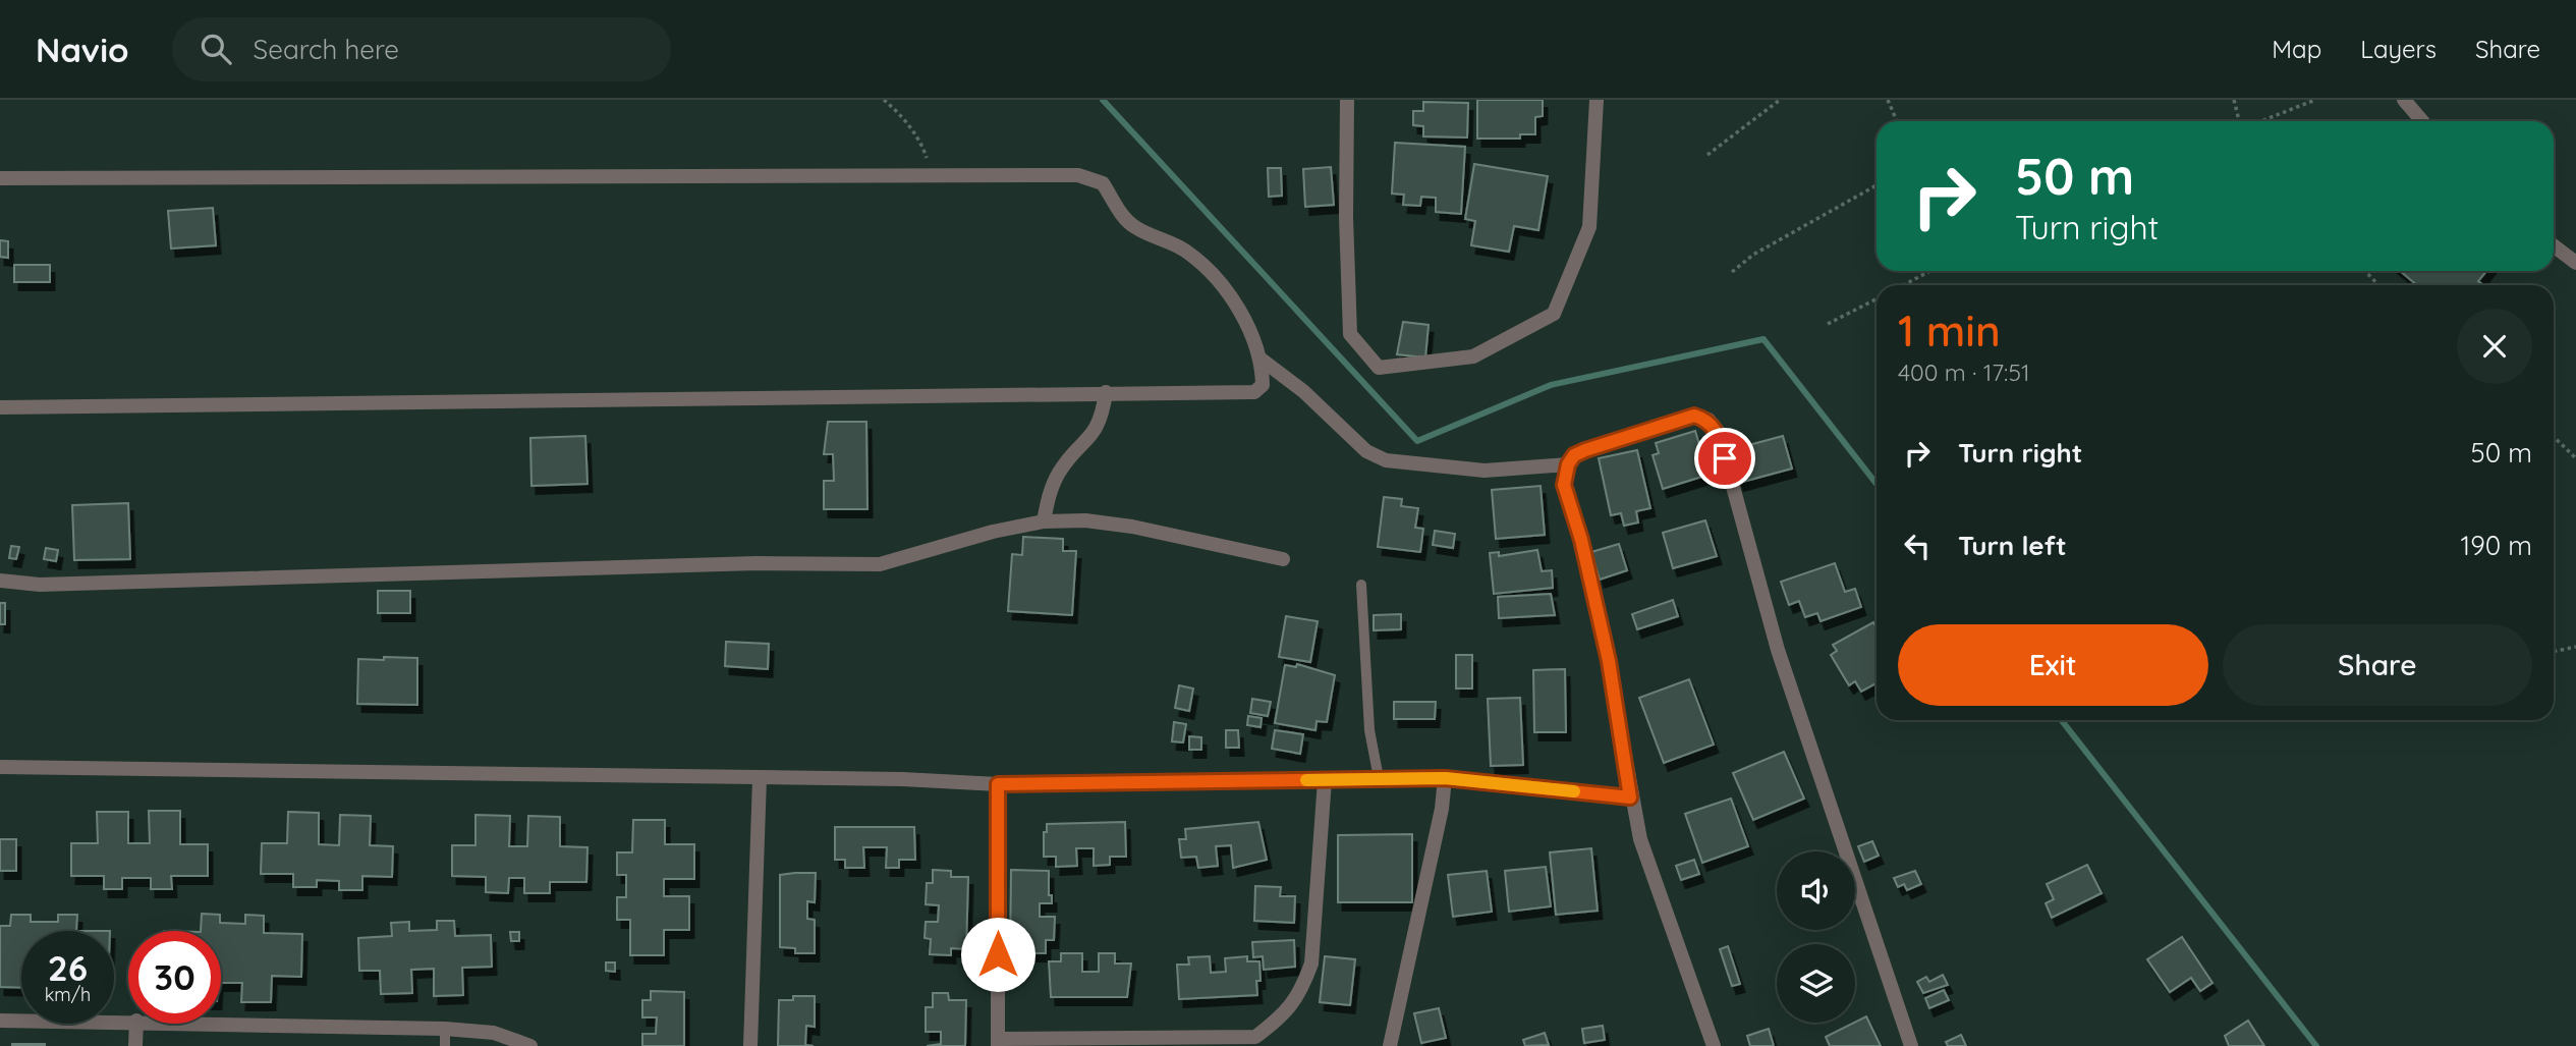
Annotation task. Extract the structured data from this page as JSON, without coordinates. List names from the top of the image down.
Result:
{
  "page": {
    "header": "Navio",
    "search": "Search here",
    "nav": ["Map", "Layers", "Share"],
    "turn": ["50 m", "Turn right"],
    "heading": ["1 min", "400 m · 17:51"],
    "list": [
      {
        "name": "Turn right",
        "value": "50 m"
      },
      {
        "name": "Turn left",
        "value": "190 m"
      }
    ],
    "buttons": ["Exit", "Share"],
    "speed": "26 km/h",
    "limit": "30"
  }
}
